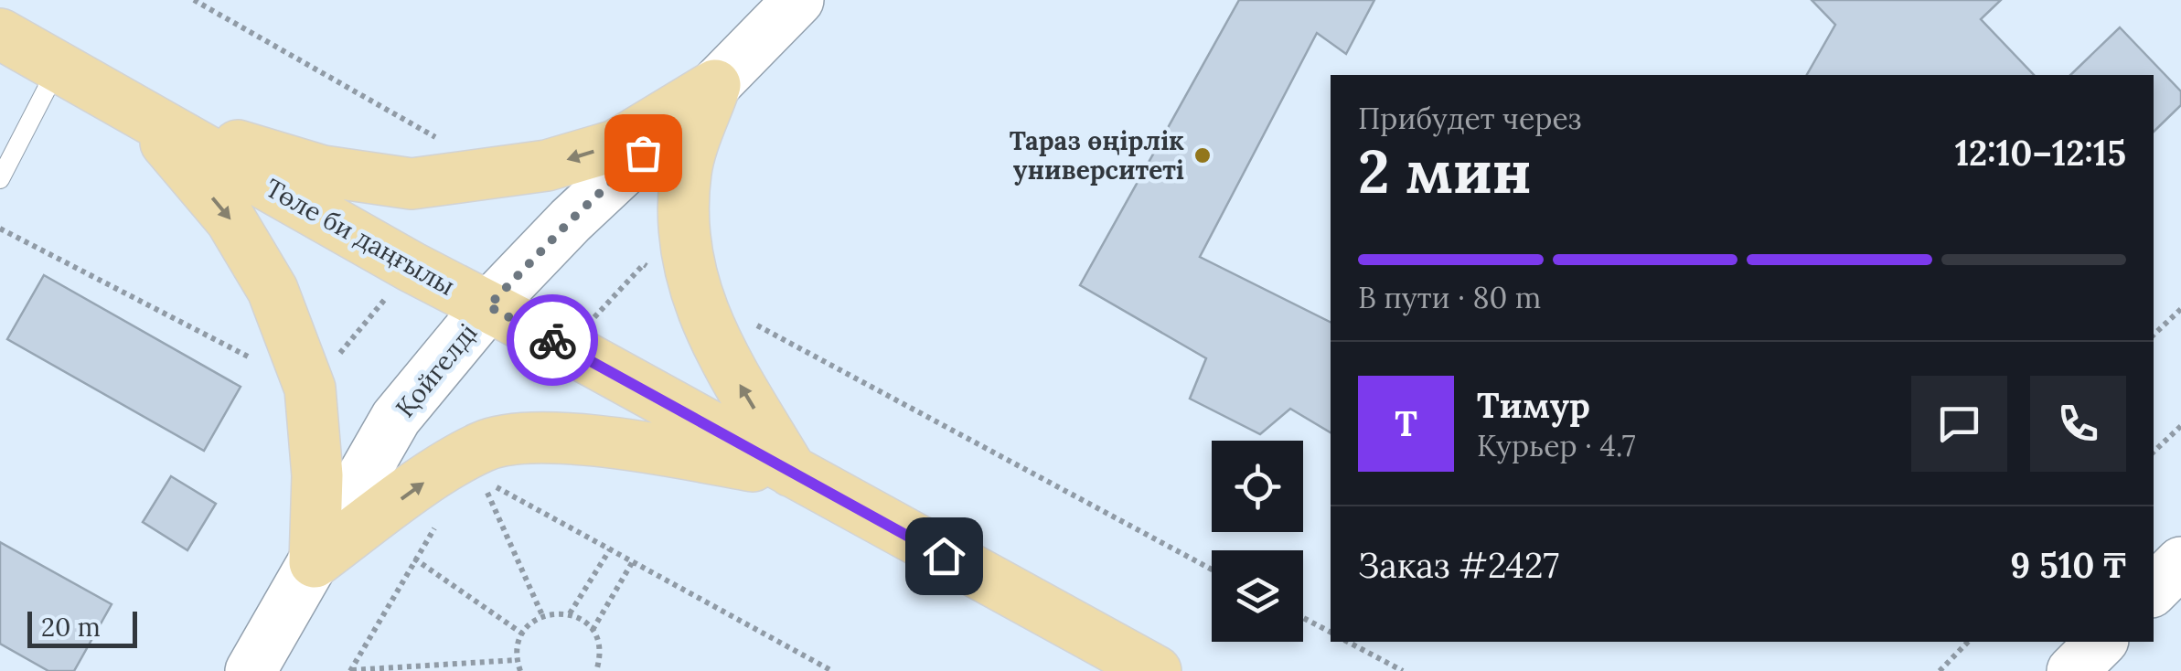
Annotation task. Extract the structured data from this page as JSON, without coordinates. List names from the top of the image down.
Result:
{
  "streets": {
    "main road": ["Төле би даңғылы"],
    "street": ["Қойгелді"]
  },
  "crossings": [
    ["Төле би даңғылы", "Қойгелді"]
  ],
  "places": ["Тараз өңірлік университеті"],
  "scale_bar": "20 m",
  "page": {
    "heading": ["2 мин", "Прибудет через", "12:10–12:15"],
    "panel": [
      "Тимур",
      "Курьер · 4.7",
      "Заказ #2427",
      "9 510 ₸"
    ],
    "bar": "В пути · 80 m",
    "round": "Т",
    "scale": "20 m"
  }
}
